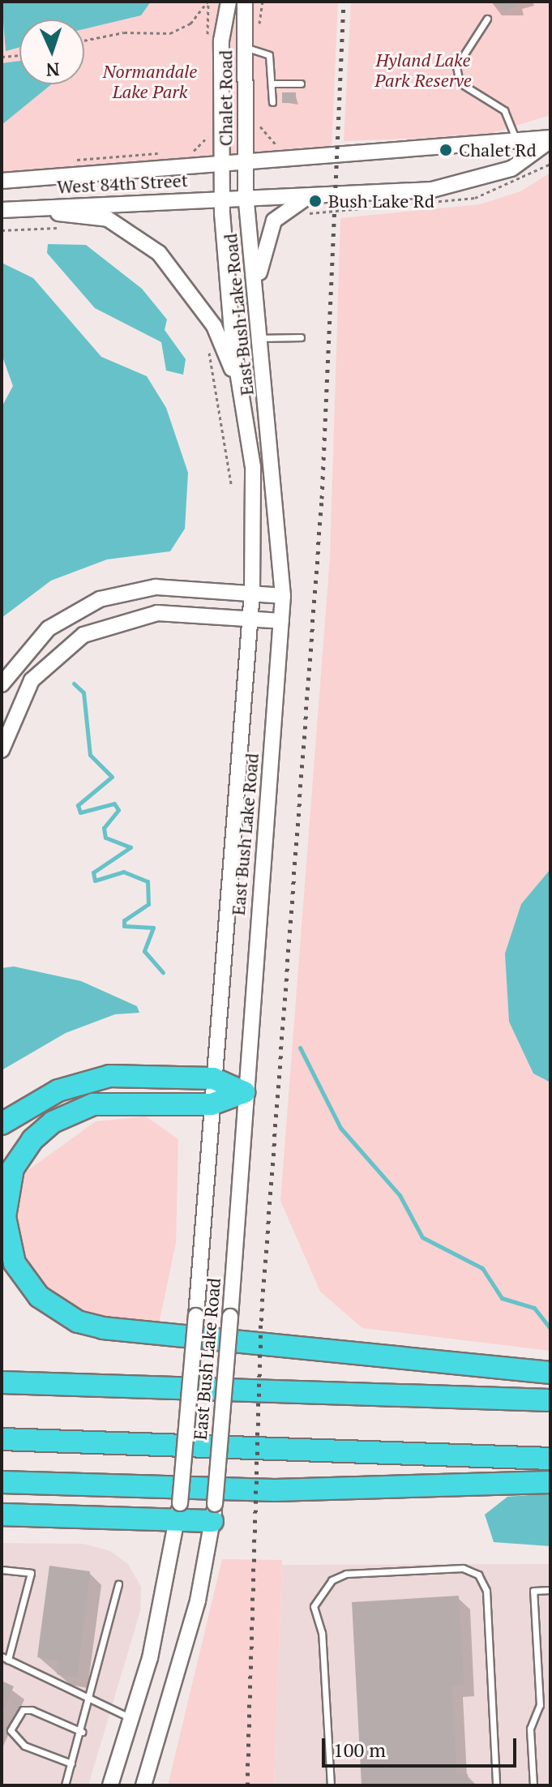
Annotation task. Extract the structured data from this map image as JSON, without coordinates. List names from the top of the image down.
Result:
{
  "streets": {
    "street": ["Chalet Road", "West 84th Street", "East Bush Lake Road"]
  },
  "crossings": [
    ["Chalet Road", "West 84th Street"],
    ["Chalet Road", "East Bush Lake Road"],
    ["West 84th Street", "East Bush Lake Road"]
  ],
  "parks": ["Hyland Lake Park Reserve", "Normandale Lake Park"],
  "places": ["Chalet Rd", "Bush Lake Rd"],
  "scale_bar": "100 m",
  "north": "bottom"
}
